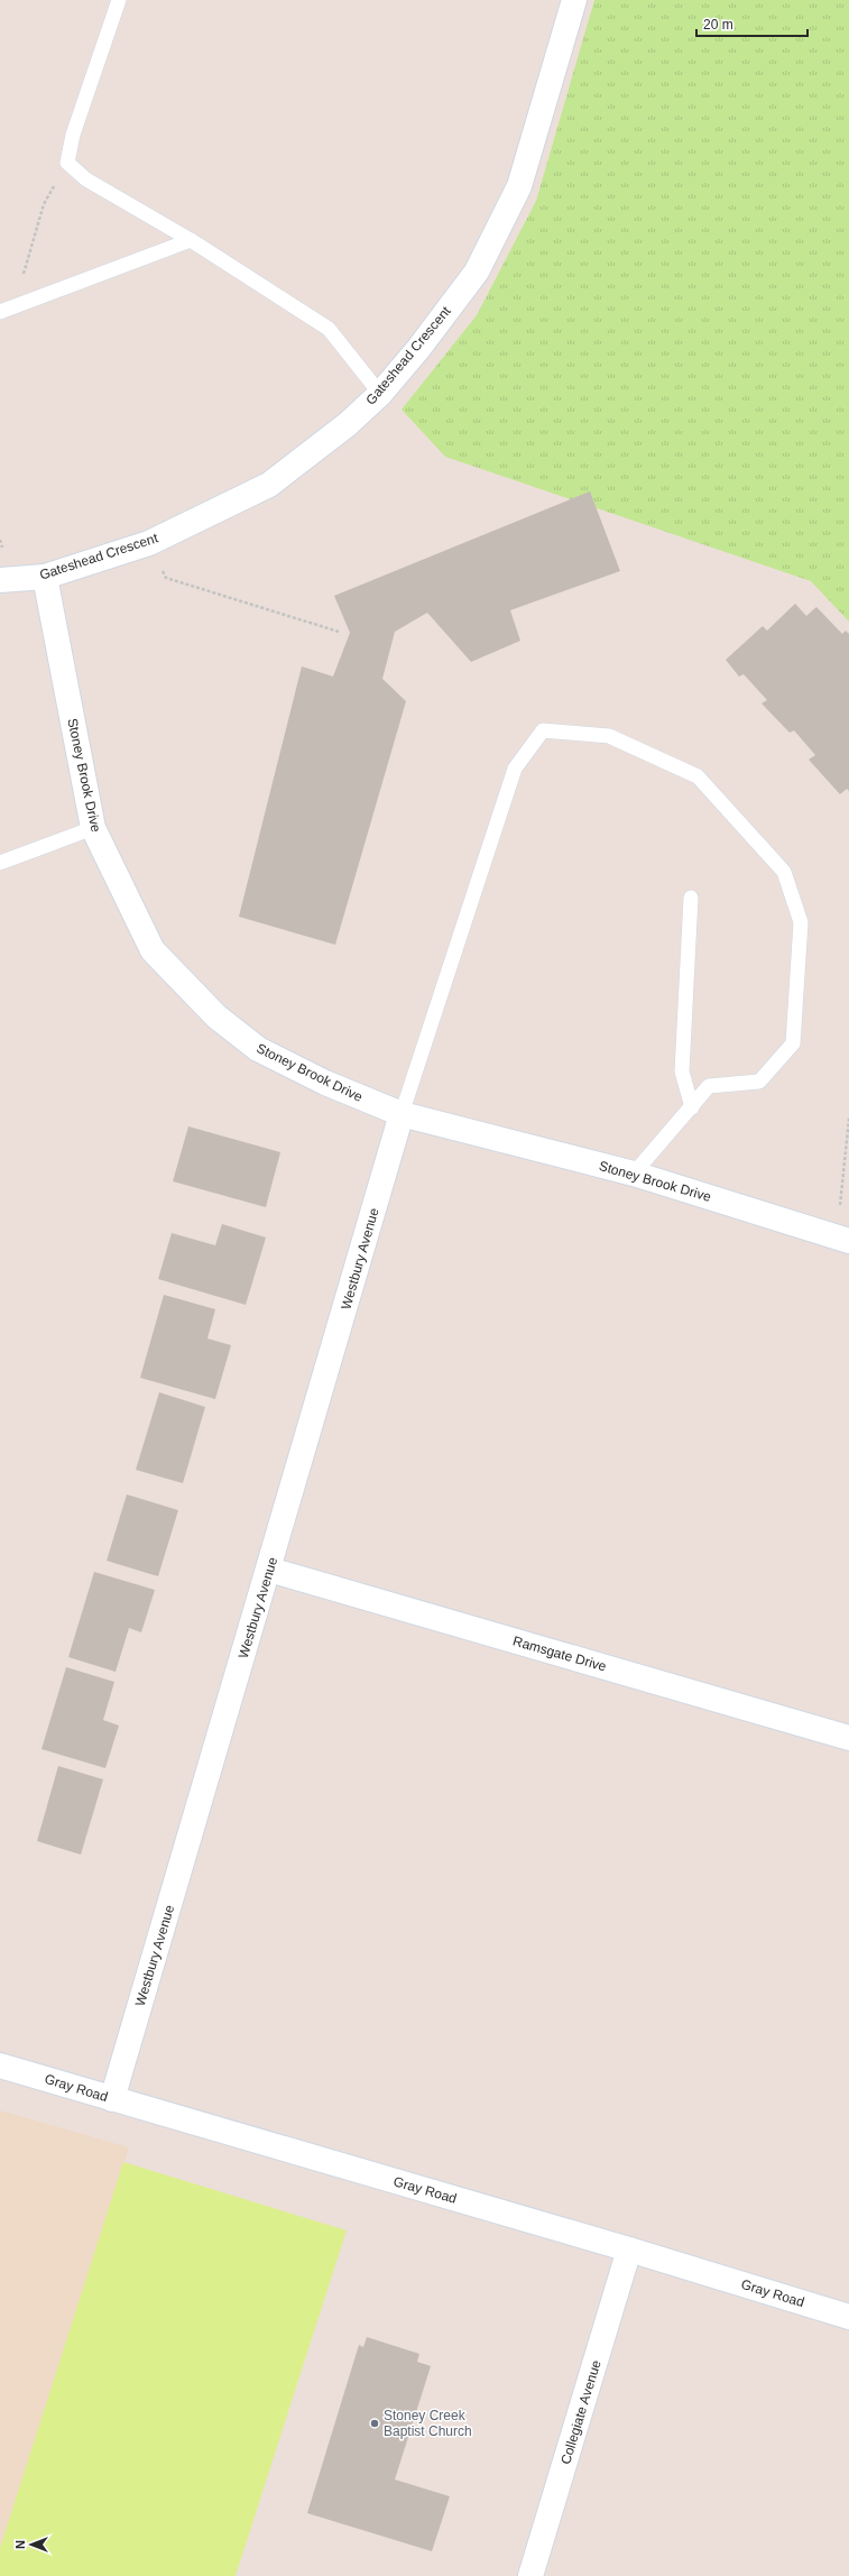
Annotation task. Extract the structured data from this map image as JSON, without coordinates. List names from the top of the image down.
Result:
{
  "streets": {
    "street": [
      "Gateshead Crescent",
      "Stoney Brook Drive",
      "Westbury Avenue",
      "Ramsgate Drive",
      "Gray Road",
      "Collegiate Avenue"
    ]
  },
  "crossings": [
    ["Gateshead Crescent", "Stoney Brook Drive"],
    ["Stoney Brook Drive", "Westbury Avenue"],
    ["Westbury Avenue", "Ramsgate Drive"],
    ["Westbury Avenue", "Gray Road"],
    ["Gray Road", "Collegiate Avenue"]
  ],
  "places": ["Stoney Creek Baptist Church"],
  "scale_bar": "20 m",
  "north": "left"
}
